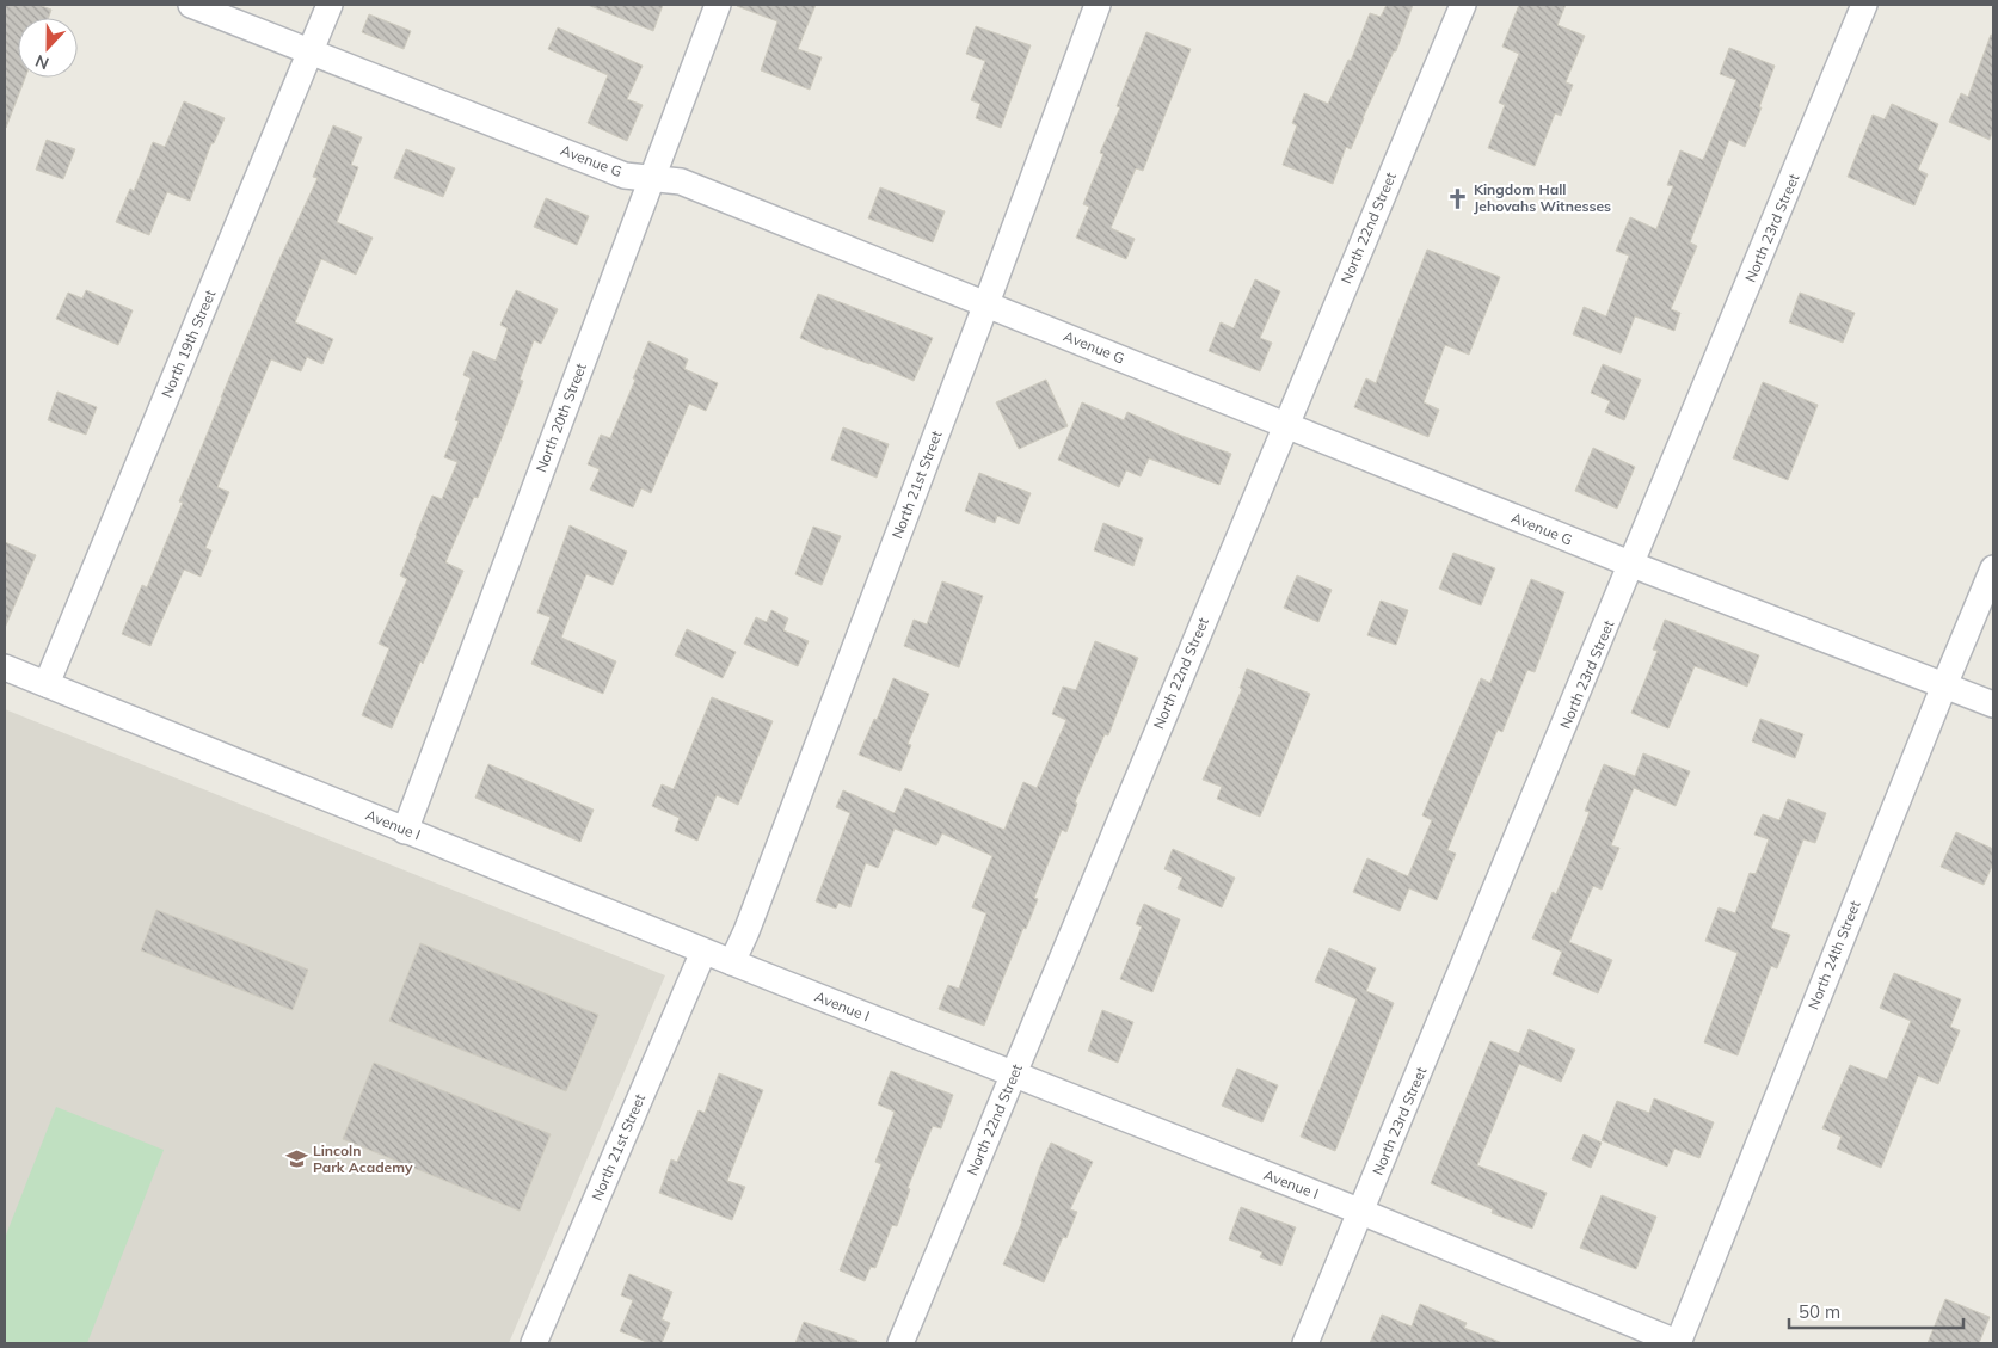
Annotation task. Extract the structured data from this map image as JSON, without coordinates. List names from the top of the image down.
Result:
{
  "streets": {
    "street": [
      "Avenue G",
      "North 22nd Street",
      "North 23rd Street",
      "North 19th Street",
      "North 20th Street",
      "North 21st Street",
      "Avenue I",
      "North 24th Street"
    ]
  },
  "crossings": [
    ["Avenue G", "North 22nd Street"],
    ["Avenue G", "North 23rd Street"],
    ["Avenue G", "North 19th Street"],
    ["Avenue G", "North 20th Street"],
    ["Avenue G", "North 21st Street"],
    ["Avenue G", "North 24th Street"],
    ["North 22nd Street", "Avenue I"],
    ["North 23rd Street", "Avenue I"],
    ["North 19th Street", "Avenue I"],
    ["North 20th Street", "Avenue I"],
    ["North 21st Street", "Avenue I"],
    ["Avenue I", "North 24th Street"]
  ],
  "places": {
    "church": ["Kingdom Hall Jehovahs Witnesses"],
    "school or university": ["Lincoln Park Academy"]
  },
  "scale_bar": "50 m",
  "north": "bottom"
}
